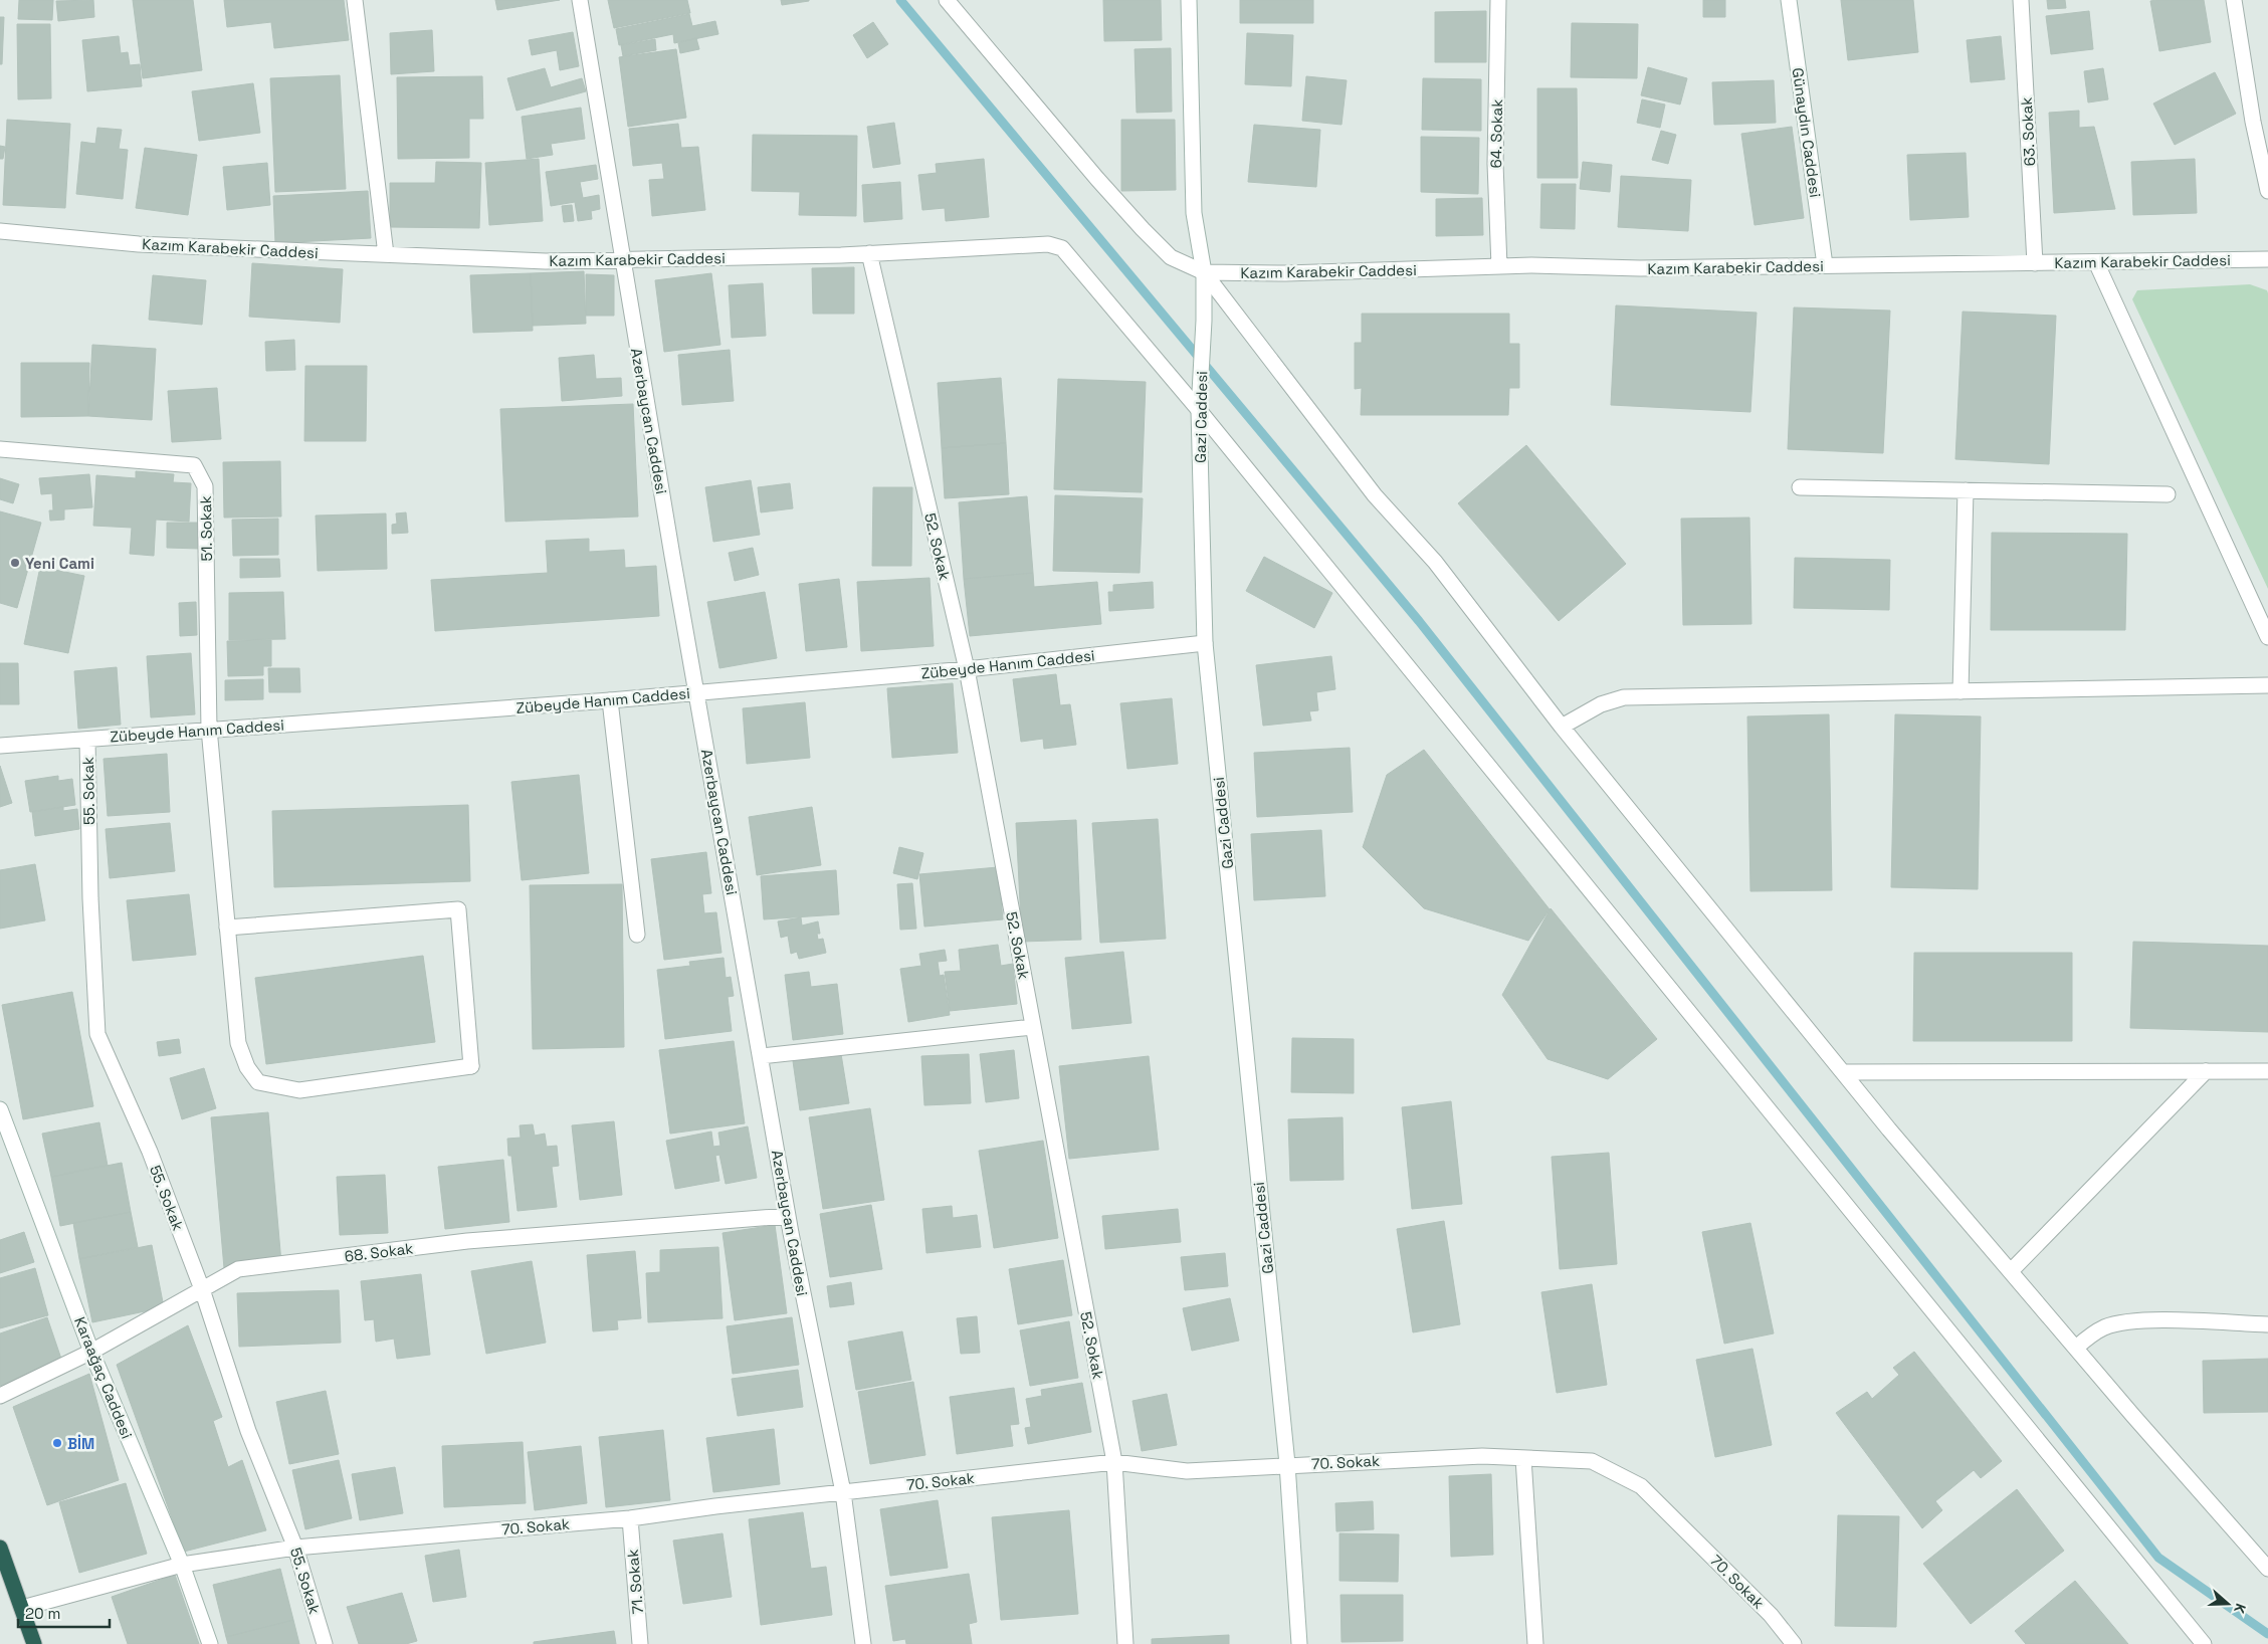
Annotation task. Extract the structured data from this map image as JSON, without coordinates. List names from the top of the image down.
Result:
{
  "streets": {
    "street": [
      "63. Sokak",
      "Günaydın Caddesi",
      "64. Sokak",
      "Kazım Karabekir Caddesi",
      "Gazi Caddesi",
      "Azerbaycan Caddesi",
      "51. Sokak",
      "52. Sokak",
      "Zübeyde Hanım Caddesi",
      "55. Sokak",
      "68. Sokak",
      "Karaağaç Caddesi",
      "70. Sokak",
      "71. Sokak"
    ]
  },
  "crossings": [
    ["63. Sokak", "Kazım Karabekir Caddesi"],
    ["Günaydın Caddesi", "Kazım Karabekir Caddesi"],
    ["64. Sokak", "Kazım Karabekir Caddesi"],
    ["Kazım Karabekir Caddesi", "Gazi Caddesi"],
    ["Kazım Karabekir Caddesi", "Azerbaycan Caddesi"],
    ["Kazım Karabekir Caddesi", "52. Sokak"],
    ["Gazi Caddesi", "Zübeyde Hanım Caddesi"],
    ["Gazi Caddesi", "70. Sokak"],
    ["Azerbaycan Caddesi", "Zübeyde Hanım Caddesi"],
    ["Azerbaycan Caddesi", "68. Sokak"],
    ["Azerbaycan Caddesi", "70. Sokak"],
    ["51. Sokak", "Zübeyde Hanım Caddesi"],
    ["52. Sokak", "Zübeyde Hanım Caddesi"],
    ["52. Sokak", "70. Sokak"],
    ["Zübeyde Hanım Caddesi", "55. Sokak"],
    ["55. Sokak", "68. Sokak"],
    ["55. Sokak", "70. Sokak"],
    ["68. Sokak", "Karaağaç Caddesi"],
    ["Karaağaç Caddesi", "70. Sokak"],
    ["70. Sokak", "71. Sokak"]
  ],
  "places": ["Yeni Cami", "BİM"],
  "scale_bar": "20 m",
  "north": "right"
}
